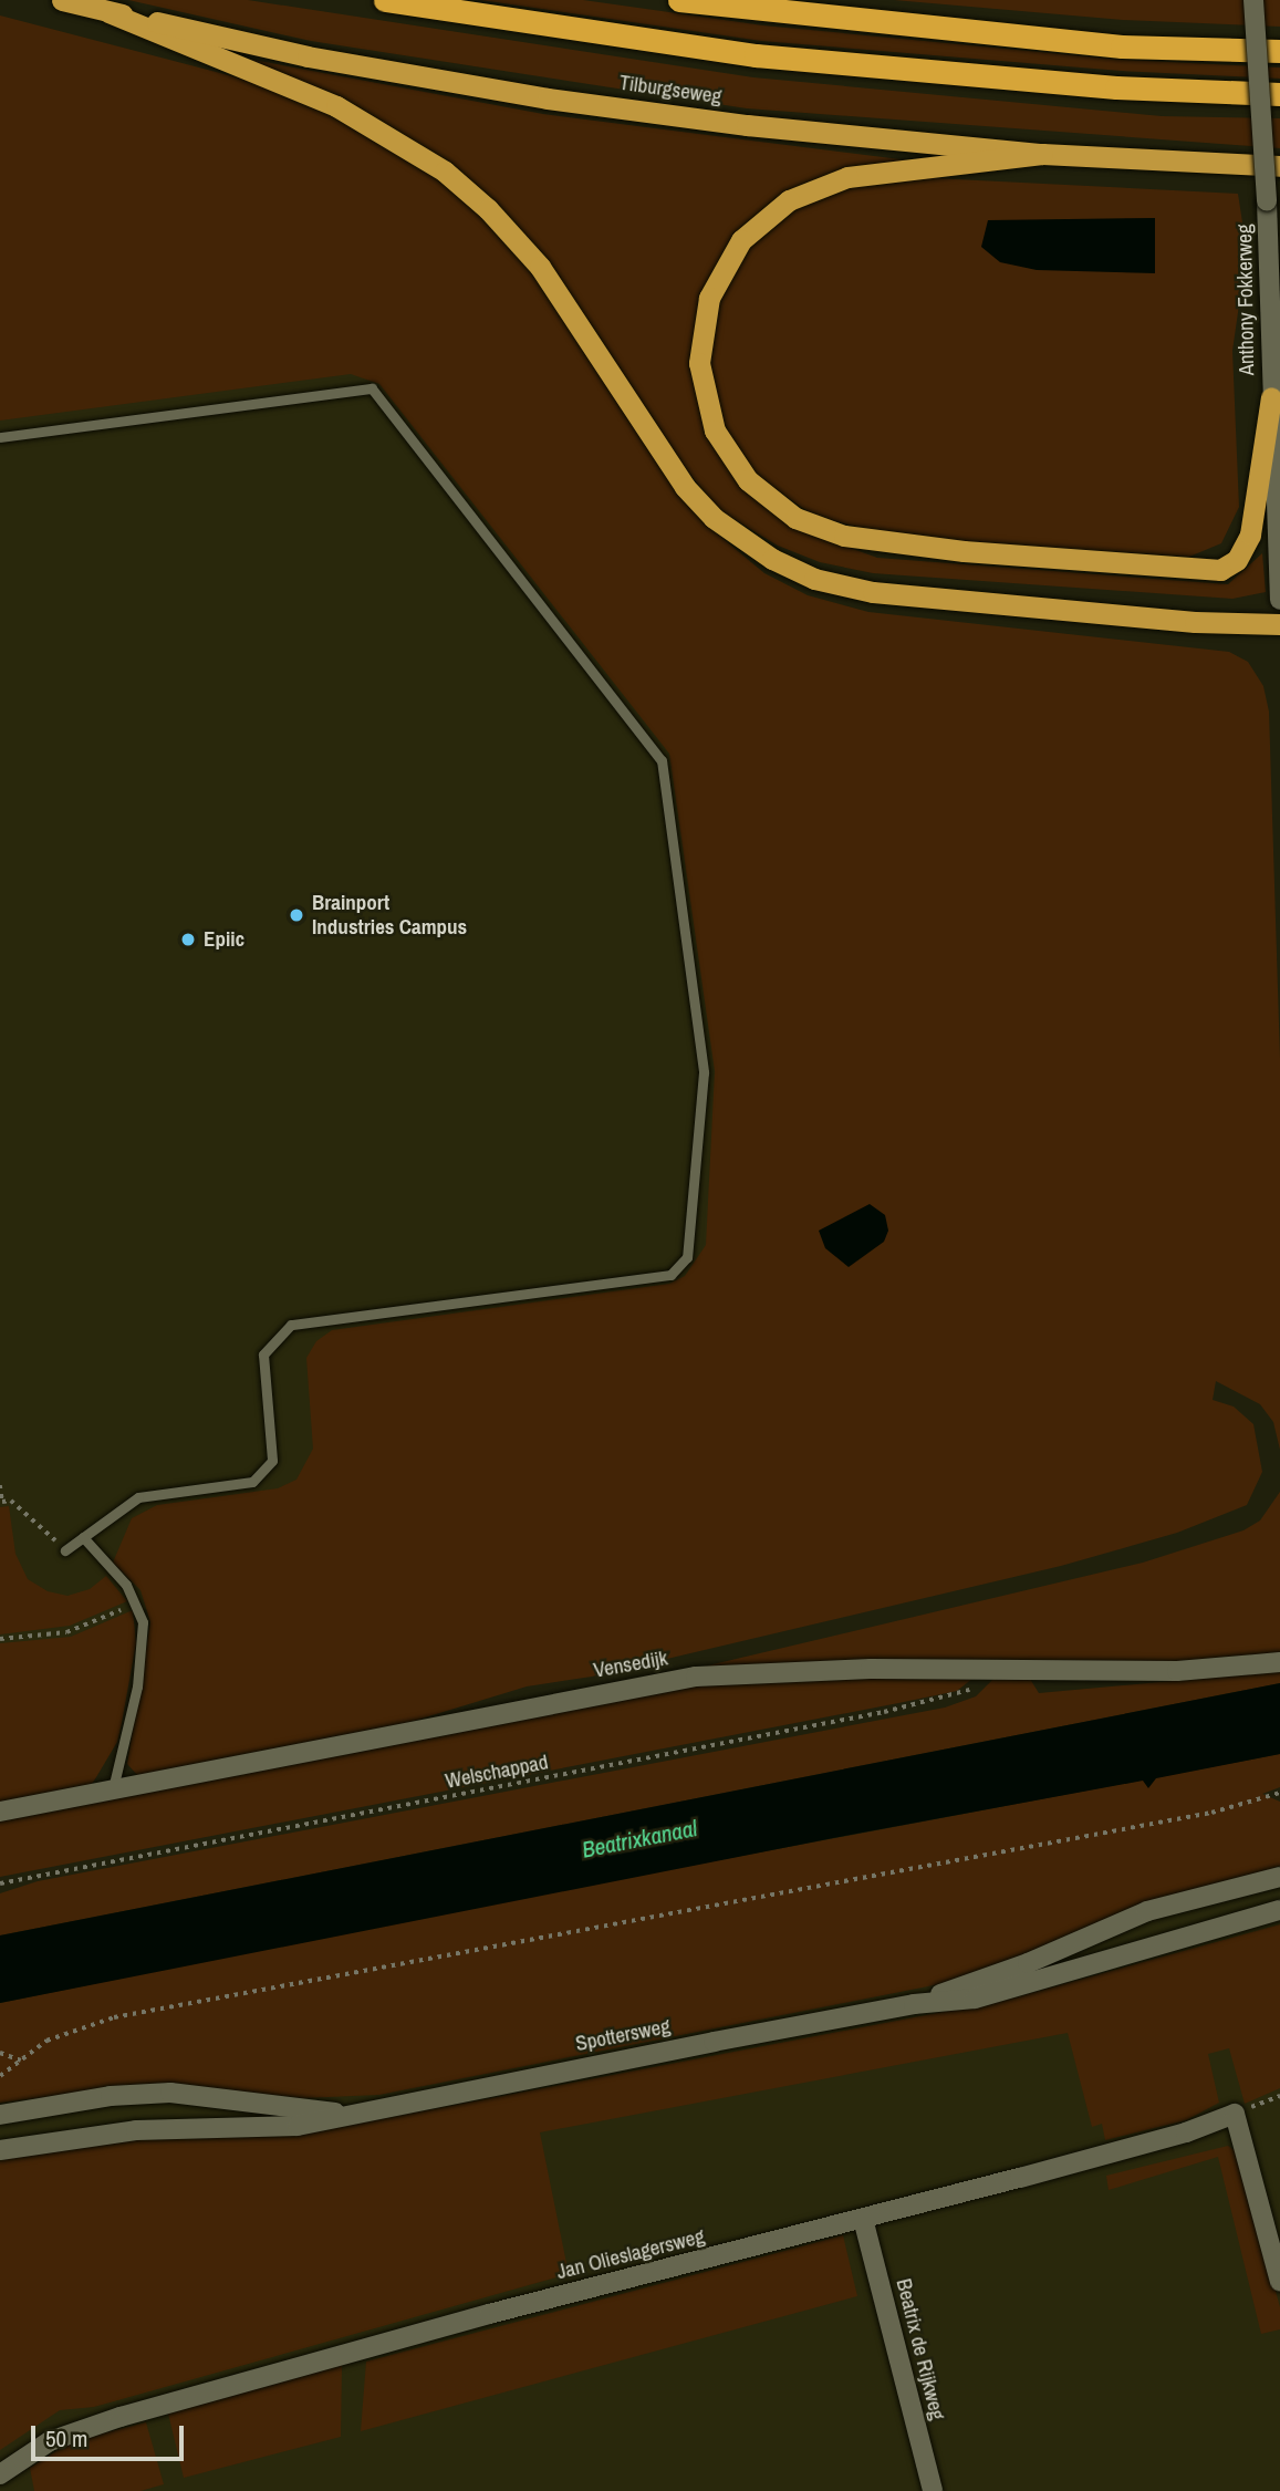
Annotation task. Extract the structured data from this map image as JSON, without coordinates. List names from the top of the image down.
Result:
{
  "streets": {
    "highway": ["Tilburgseweg"],
    "street": [
      "Anthony Fokkerweg",
      "Vensedijk",
      "Spottersweg",
      "Jan Olieslagersweg",
      "Beatrix de Rijkweg"
    ],
    "path": ["Welschappad"]
  },
  "crossings": [
    ["Vensedijk", "Welschappad"],
    ["Jan Olieslagersweg", "Beatrix de Rijkweg"]
  ],
  "water": ["Beatrixkanaal"],
  "places": ["Brainport Industries Campus", "Epiic"],
  "scale_bar": "50 m"
}
